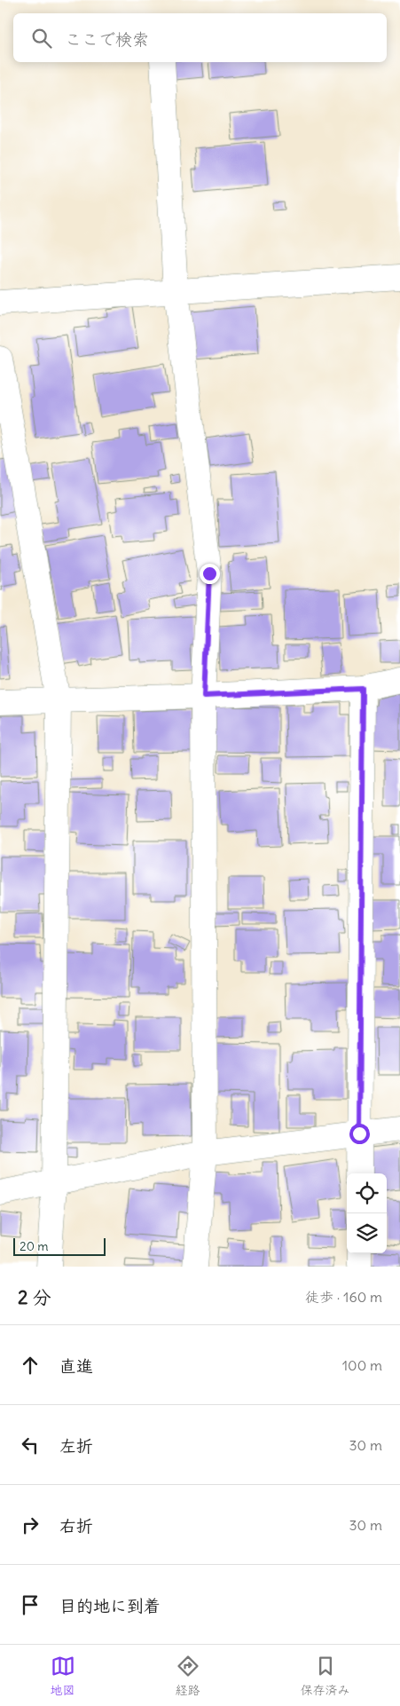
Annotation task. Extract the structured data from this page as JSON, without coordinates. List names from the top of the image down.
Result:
{
  "scale_bar": "20 m",
  "page": {
    "search": "ここで検索",
    "scale": "20 m",
    "heading": ["2 分", "徒歩 · 160 m"],
    "list": [
      ["直進", "100 m"],
      ["左折", "30 m"],
      ["右折", "30 m"],
      "目的地に到着"
    ],
    "nav": ["地図", "経路", "保存済み"]
  }
}
